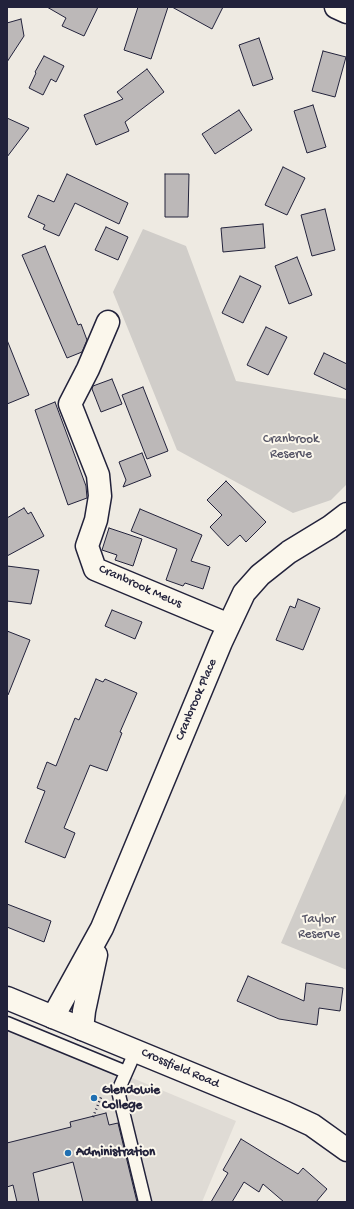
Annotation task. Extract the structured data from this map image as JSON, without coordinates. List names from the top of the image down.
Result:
{
  "streets": {
    "street": ["Cranbrook Mews", "Cranbrook Place", "Crossfield Road"]
  },
  "crossings": [
    ["Cranbrook Mews", "Cranbrook Place"],
    ["Cranbrook Place", "Crossfield Road"]
  ],
  "parks": ["Cranbrook Reserve", "Taylor Reserve"],
  "places": ["Glendowie College", "Administration"]
}
